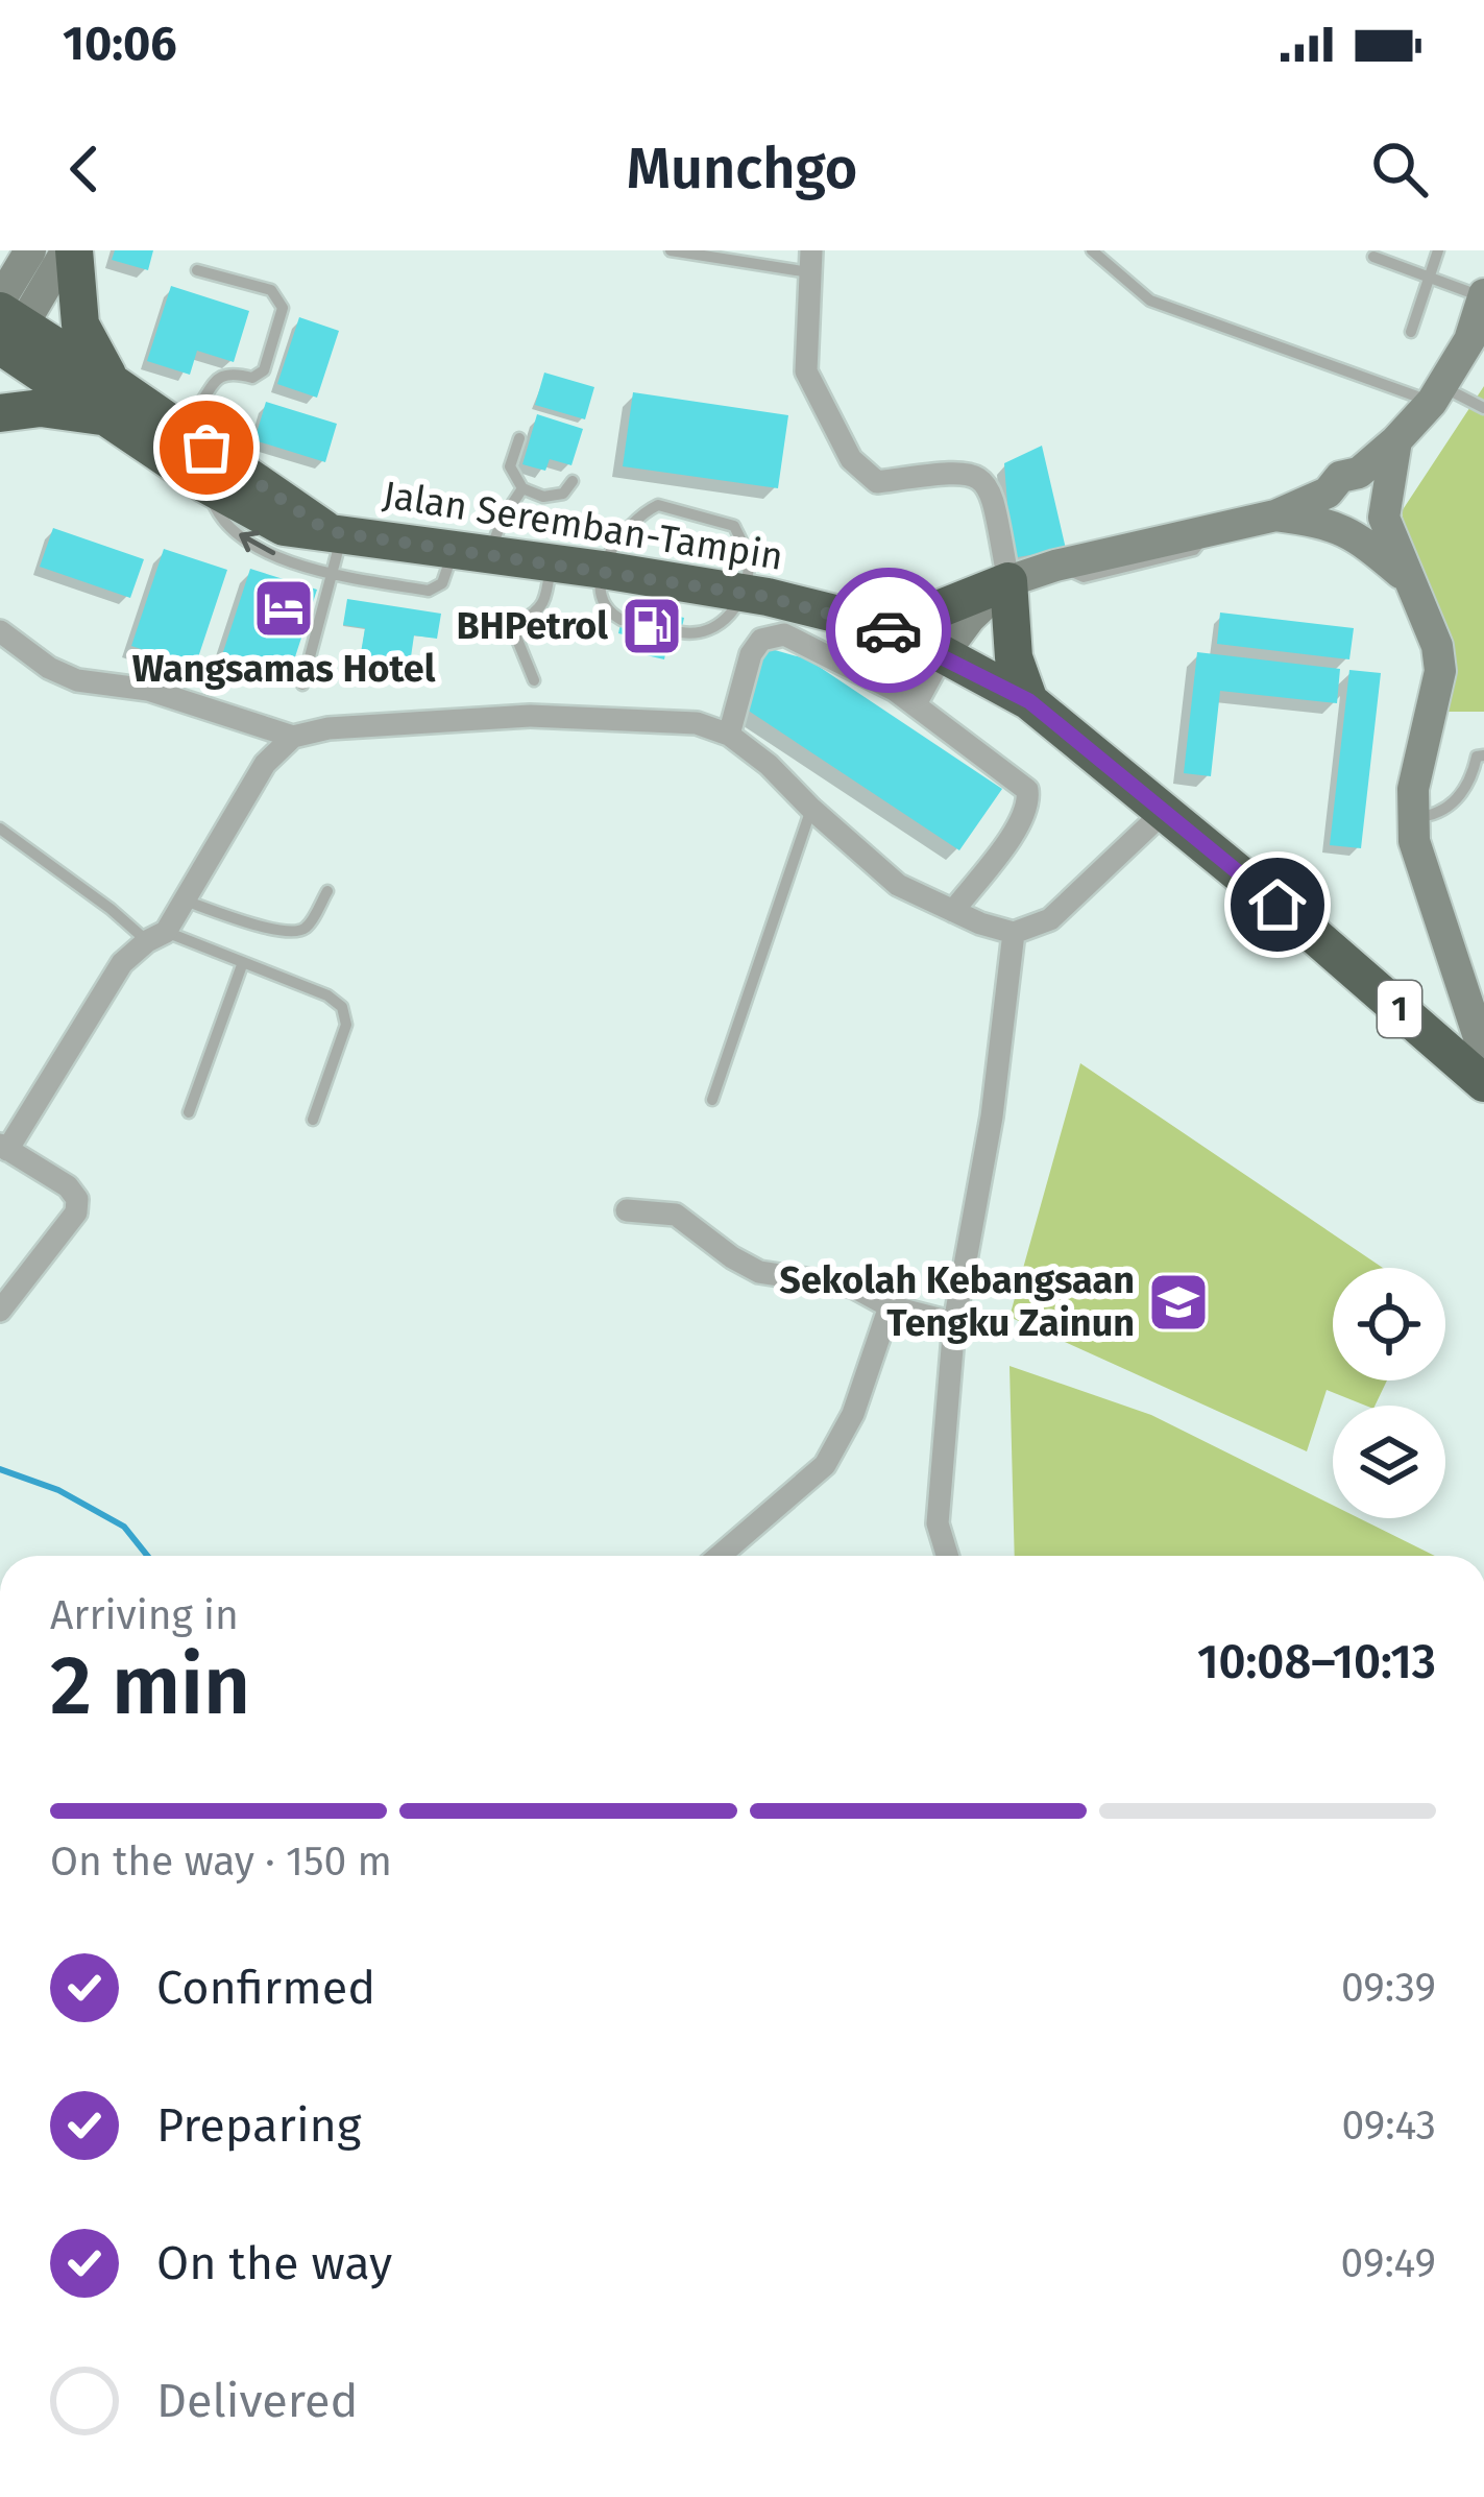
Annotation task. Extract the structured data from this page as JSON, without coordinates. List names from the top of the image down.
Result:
{
  "streets": {
    "highway": ["Jalan Seremban-Tampin", "1"]
  },
  "crossings": [
    ["Jalan Seremban-Tampin", "1"]
  ],
  "places": {
    "hotel": ["Wangsamas Hotel"],
    "fuel station": ["BHPetrol"],
    "school or university": ["Sekolah Kebangsaan Tengku Zainun"]
  },
  "page": {
    "status": "10:06",
    "header": "Munchgo",
    "heading": ["2 min", "Arriving in", "10:08–10:13"],
    "bar": "On the way · 150 m",
    "list": [
      ["Confirmed", "09:39"],
      ["Preparing", "09:43"],
      ["On the way", "09:49"],
      "Delivered"
    ]
  }
}
